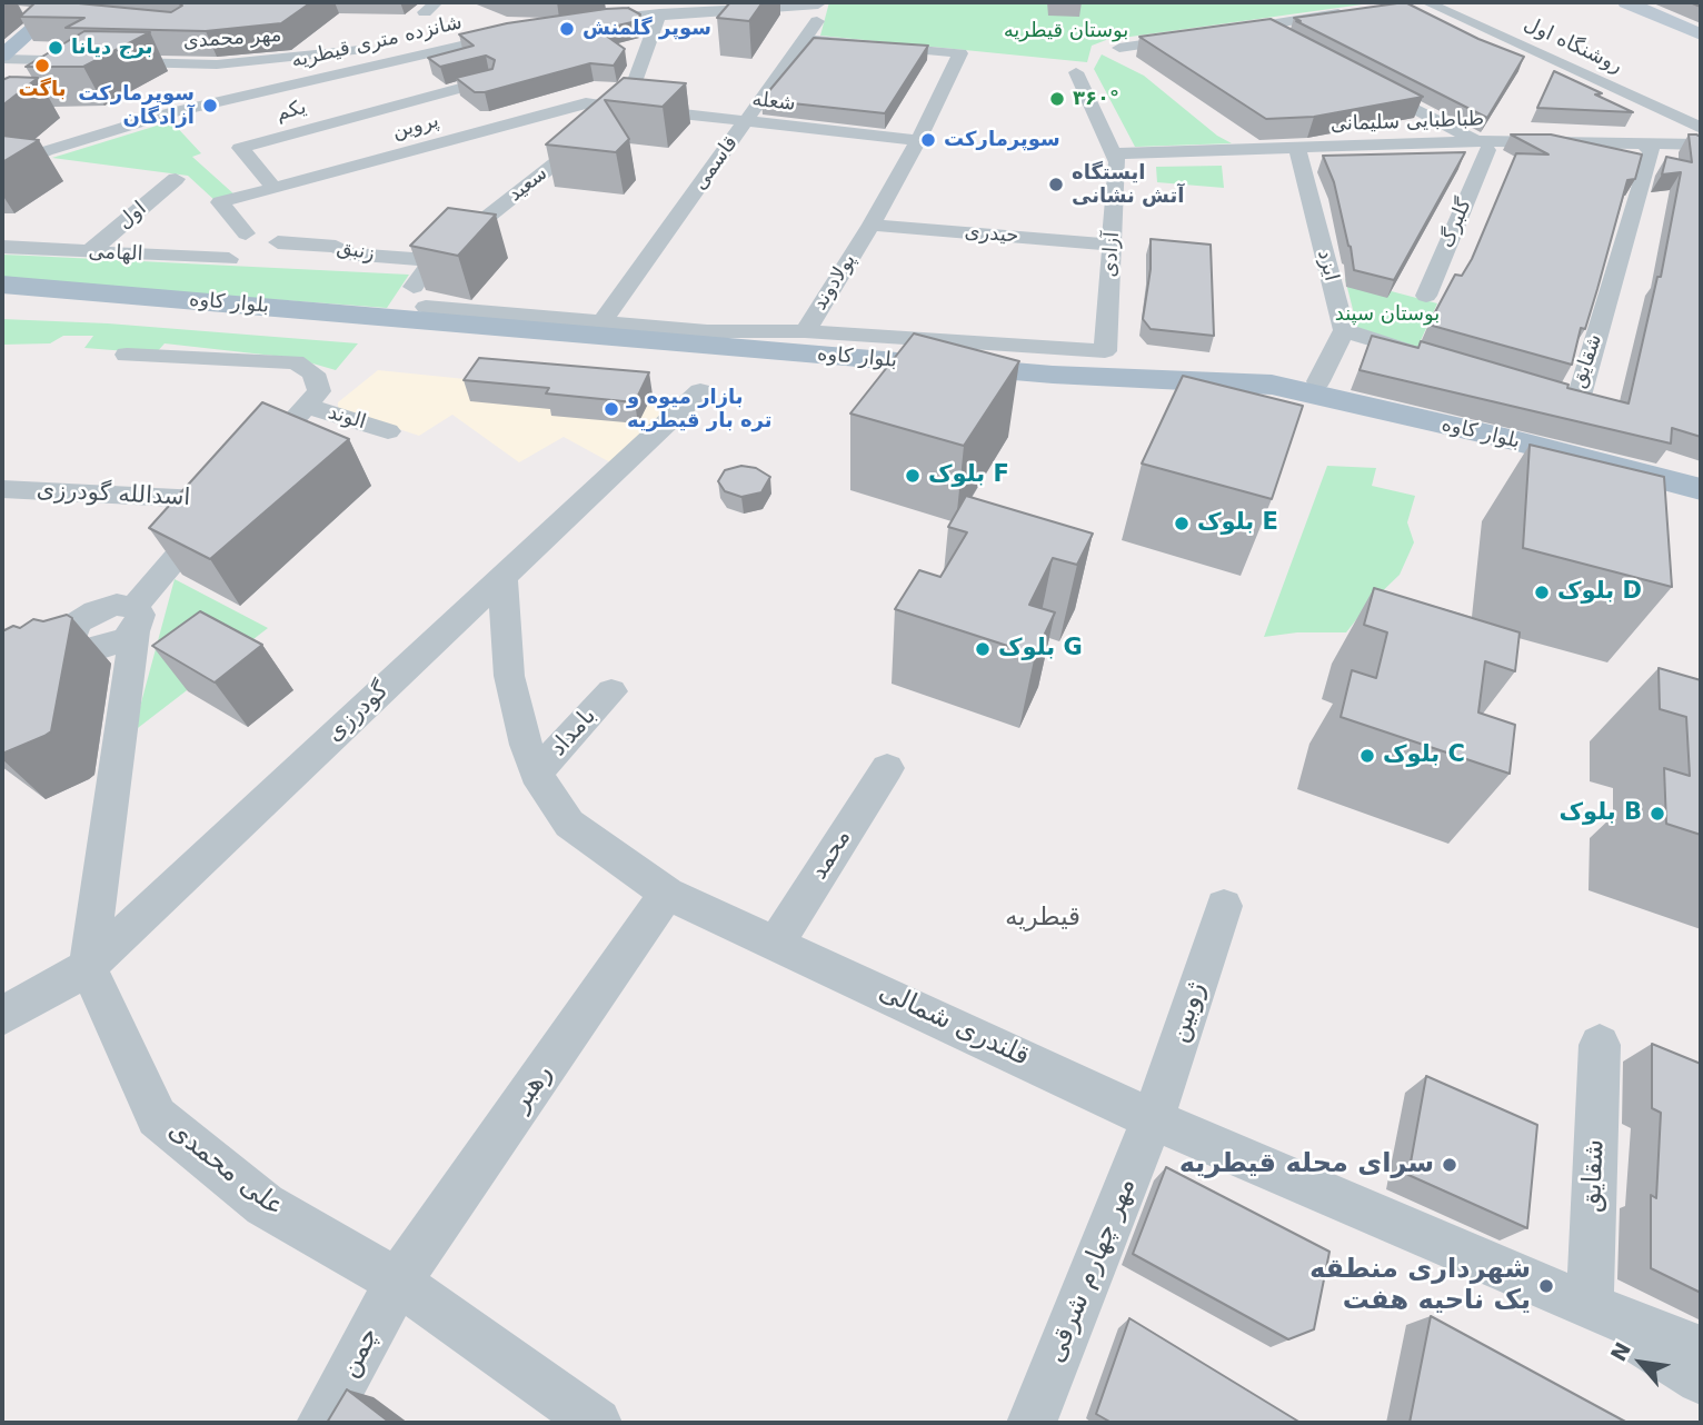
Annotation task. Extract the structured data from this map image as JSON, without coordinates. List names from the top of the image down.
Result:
{
  "streets": {
    "main road": ["بلوار کاوه"],
    "street": [
      "مهر محمدی",
      "شانزده متری قیطریه",
      "روشنگاه اول",
      "شعله",
      "یکم",
      "طباطبایی سلیمانی",
      "پروین",
      "قاسمی",
      "سعید",
      "اول",
      "گلبرگ",
      "حیدری",
      "زنبق",
      "الهامی",
      "آزادی",
      "ایزد",
      "پولادوند",
      "شقایق",
      "الوند",
      "اسدالله گودرزی",
      "گودرزی",
      "بامداد",
      "محمد",
      "ژوبین",
      "قلندری شمالی",
      "رهبر",
      "علی محمدی",
      "مهر چهارم شرقی",
      "چمن"
    ]
  },
  "crossings": [
    ["مهر محمدی", "شانزده متری قیطریه"],
    ["شعله", "پروین"],
    ["شعله", "قاسمی"],
    ["شعله", "سعید"],
    ["شعله", "پولادوند"],
    ["یکم", "پروین"],
    ["طباطبایی سلیمانی", "گلبرگ"],
    ["طباطبایی سلیمانی", "آزادی"],
    ["طباطبایی سلیمانی", "ایزد"],
    ["طباطبایی سلیمانی", "شقایق"],
    ["پروین", "سعید"],
    ["قاسمی", "پولادوند"],
    ["سعید", "زنبق"],
    ["اول", "الهامی"],
    ["حیدری", "آزادی"],
    ["حیدری", "پولادوند"],
    ["آزادی", "پولادوند"],
    ["شقایق", "قلندری شمالی"],
    ["گودرزی", "قلندری شمالی"],
    ["گودرزی", "علی محمدی"],
    ["بامداد", "قلندری شمالی"],
    ["محمد", "قلندری شمالی"],
    ["ژوبین", "قلندری شمالی"],
    ["ژوبین", "مهر چهارم شرقی"],
    ["قلندری شمالی", "رهبر"],
    ["قلندری شمالی", "مهر چهارم شرقی"],
    ["رهبر", "علی محمدی"],
    ["رهبر", "چمن"],
    ["علی محمدی", "چمن"]
  ],
  "districts": ["قیطریه"],
  "parks": ["بوستان قیطریه", "بوستان سپند"],
  "places": [
    "سوپر گلمنش",
    "برج دیانا",
    "باگت",
    "۳۶۰°",
    "سوپرمارکت آزادگان",
    "سوپرمارکت",
    "ایستگاه آتش نشانی",
    "بازار میوه و تره بار قیطریه",
    "بلوک F",
    "بلوک E",
    "بلوک D",
    "بلوک G",
    "بلوک C",
    "بلوک B",
    "سرای محله قیطریه",
    "شهرداری منطقه یک ناحیه هفت"
  ],
  "north": "top left"
}
